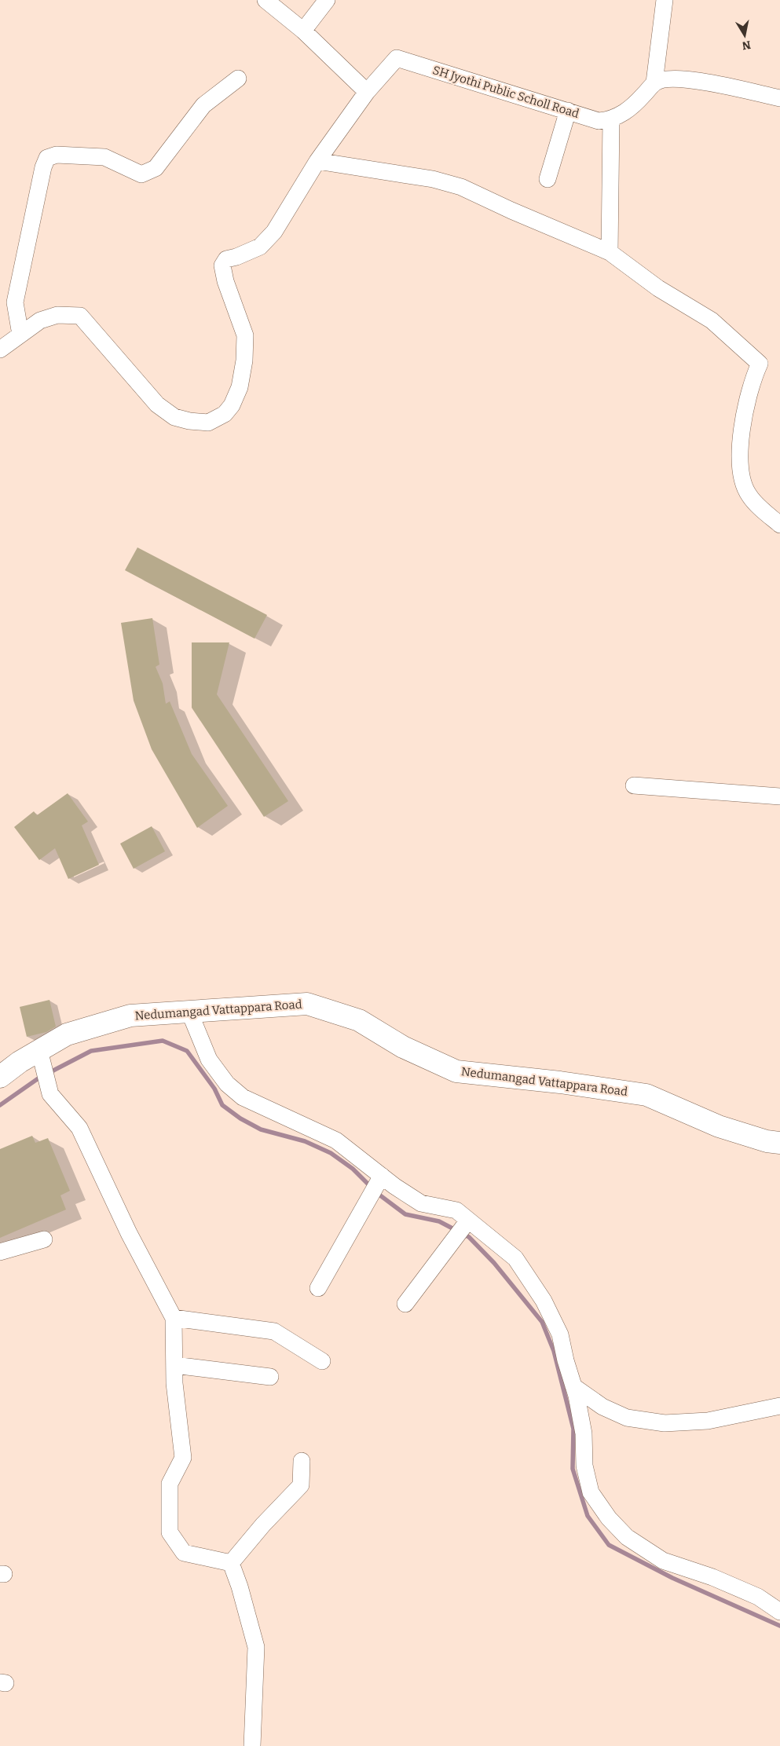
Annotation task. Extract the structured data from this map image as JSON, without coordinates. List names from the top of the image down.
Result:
{
  "streets": {
    "main road": ["Nedumangad Vattappara Road"],
    "street": ["SH Jyothi Public Scholl Road"]
  },
  "north": "bottom"
}
